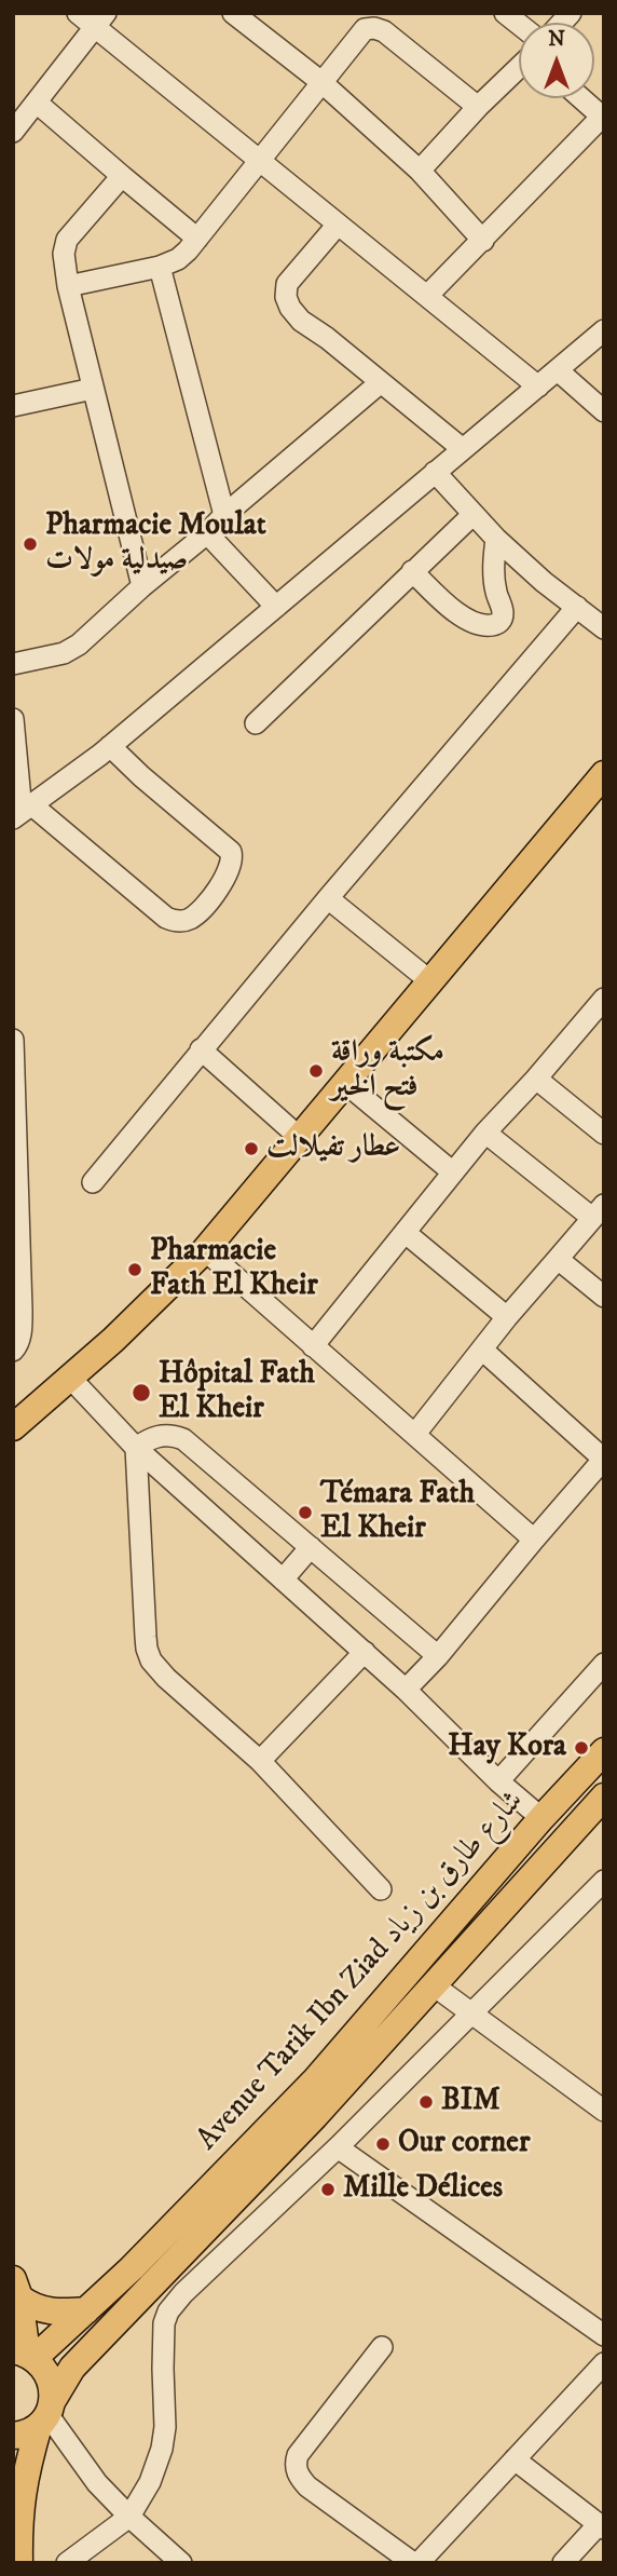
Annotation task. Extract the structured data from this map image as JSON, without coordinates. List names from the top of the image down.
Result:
{
  "streets": {
    "main road": ["Avenue Tarik Ibn Ziad شارع طارق بن زياد"]
  },
  "places": [
    "Pharmacie Moulat صيدلية مولات",
    "مكتبة وراقة فتح الخير",
    "عطار تفيلالت",
    "Pharmacie Fath El Kheir",
    "Hôpital Fath El Kheir",
    "Témara Fath El Kheir",
    "Hay Kora",
    "BIM",
    "Our corner",
    "Mille Délices"
  ],
  "north": "top"
}
